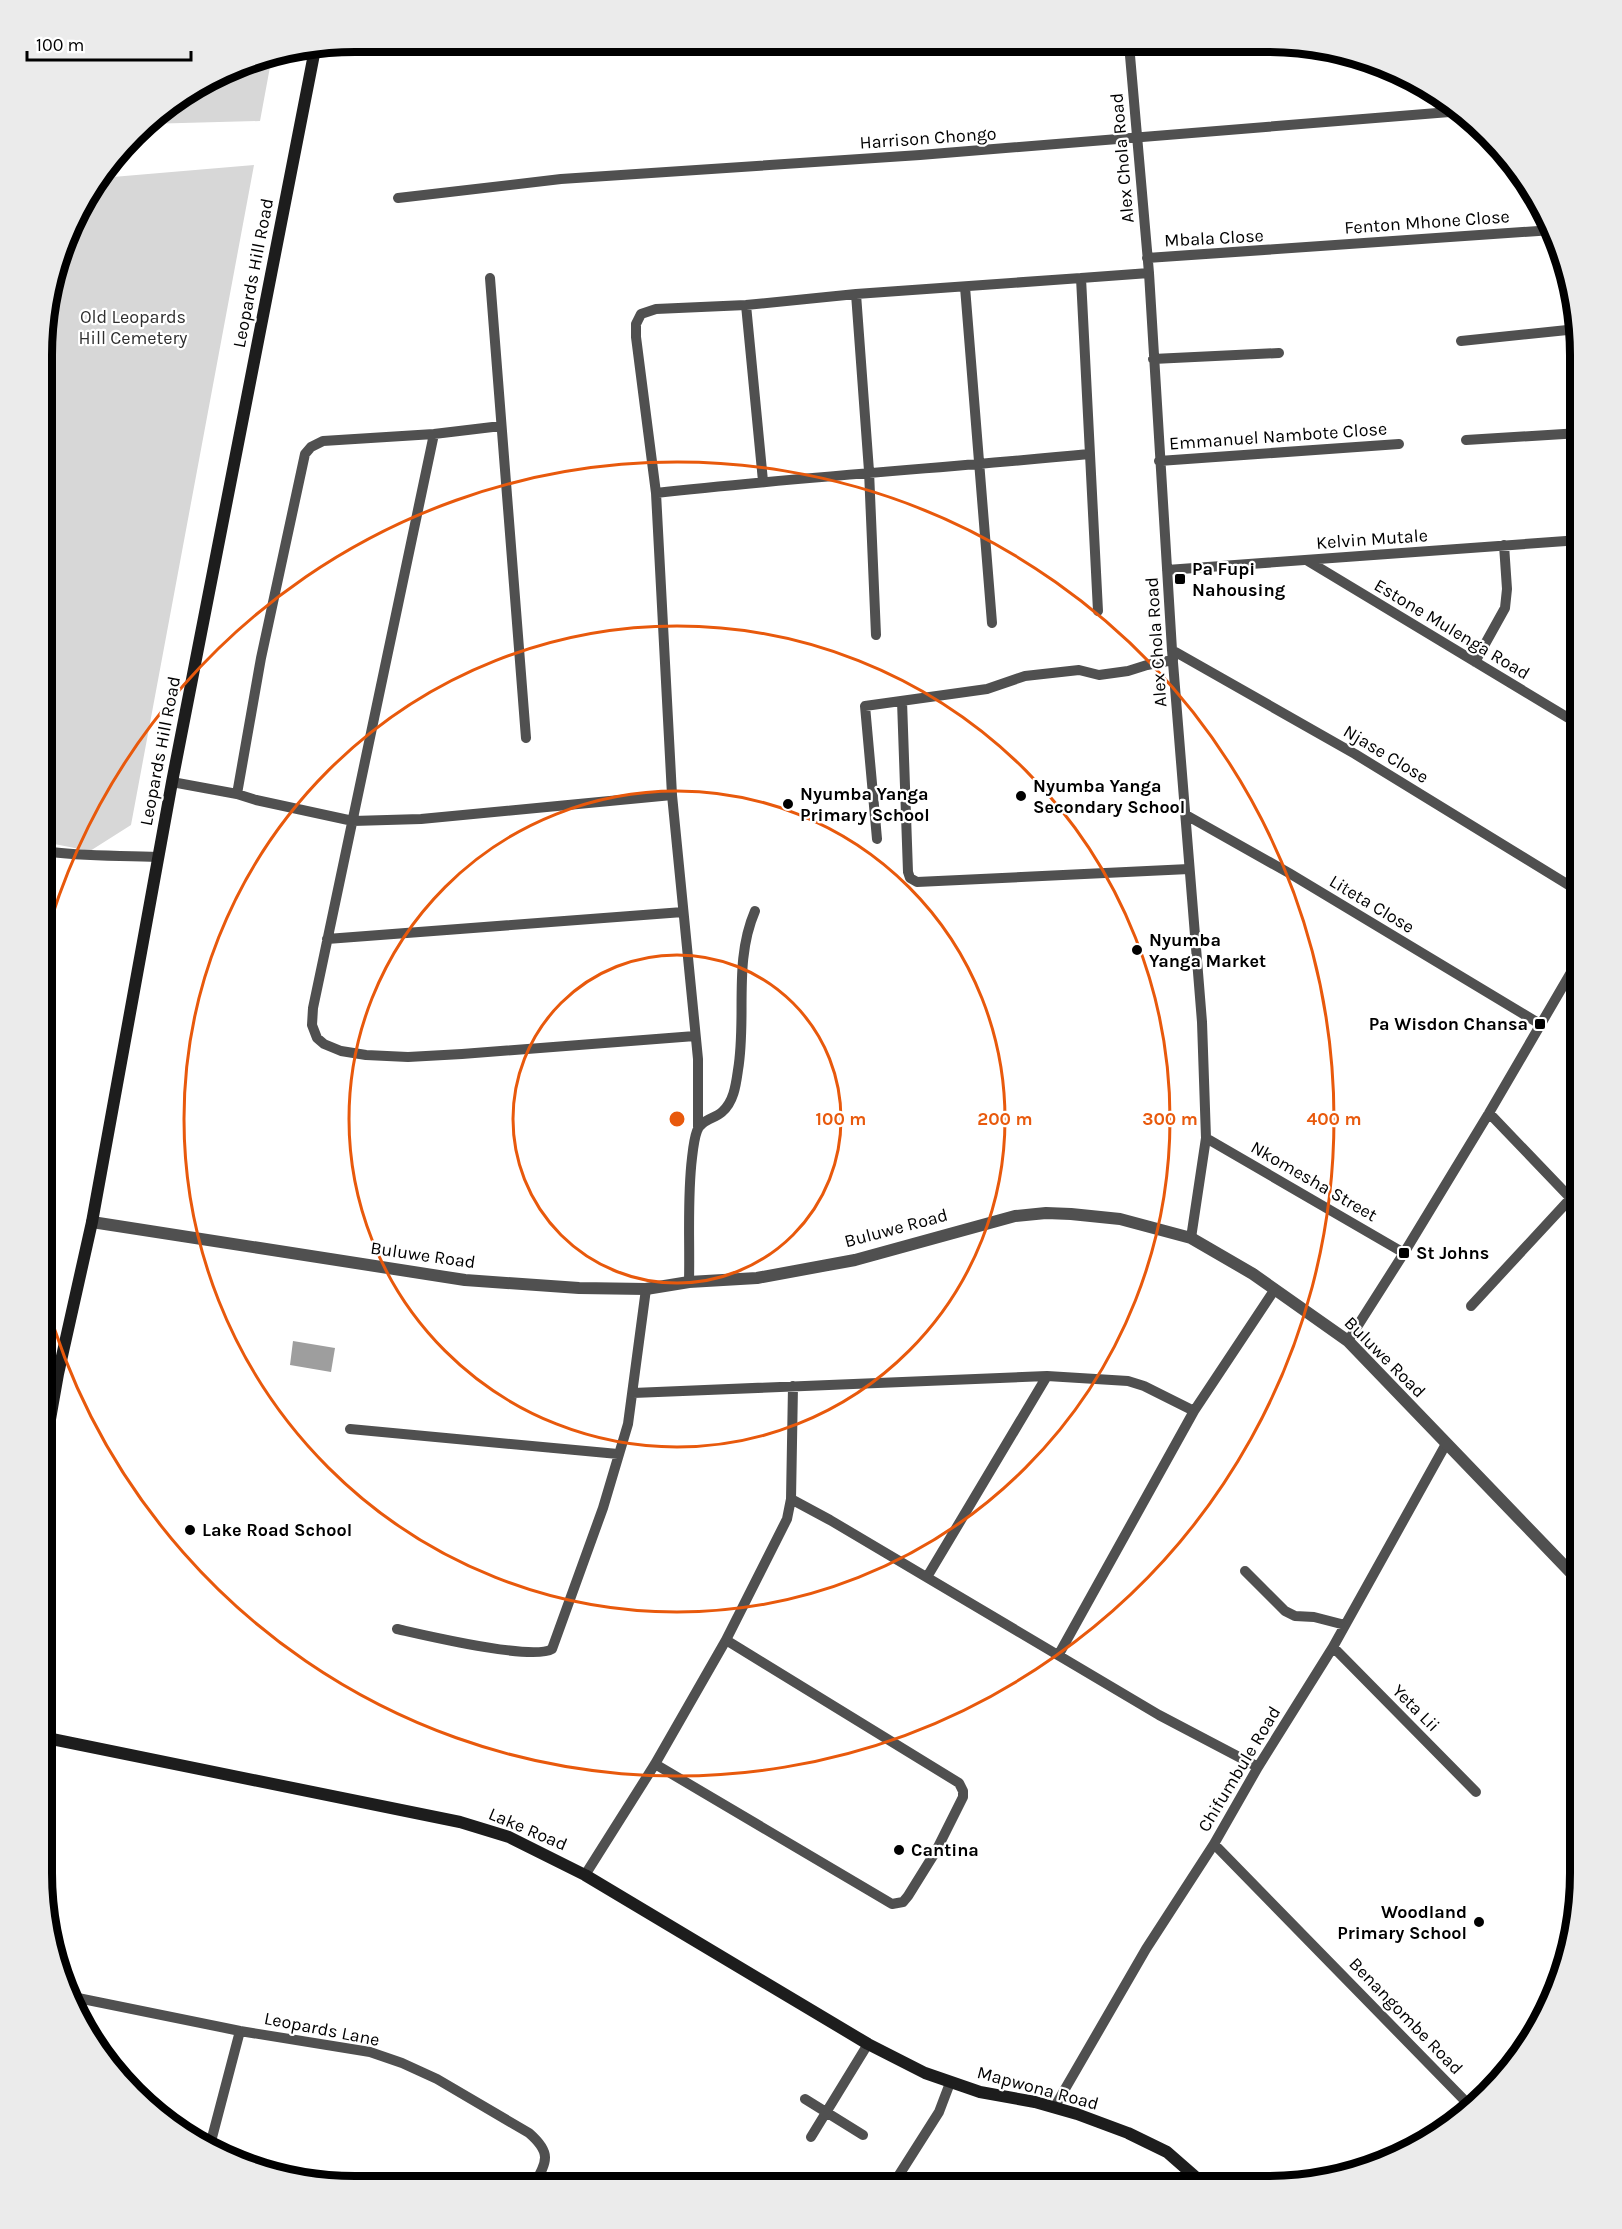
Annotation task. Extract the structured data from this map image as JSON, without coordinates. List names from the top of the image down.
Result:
{
  "streets": {
    "main road": ["Leopards Hill Road", "Lake Road", "Mapwona Road"],
    "street": [
      "Harrison Chongo",
      "Alex Chola Road",
      "Fenton Mhone Close",
      "Mbala Close",
      "Emmanuel Nambote Close",
      "Kelvin Mutale",
      "Estone Mulenga Road",
      "Njase Close",
      "Liteta Close",
      "Nkomesha Street",
      "Buluwe Road",
      "Yeta Lii",
      "Chifumbule Road",
      "Benangombe Road",
      "Leopards Lane"
    ]
  },
  "crossings": [
    ["Harrison Chongo", "Alex Chola Road"],
    ["Alex Chola Road", "Mbala Close"],
    ["Alex Chola Road", "Emmanuel Nambote Close"],
    ["Alex Chola Road", "Kelvin Mutale"],
    ["Alex Chola Road", "Njase Close"],
    ["Alex Chola Road", "Liteta Close"],
    ["Alex Chola Road", "Nkomesha Street"],
    ["Alex Chola Road", "Buluwe Road"],
    ["Fenton Mhone Close", "Mbala Close"],
    ["Leopards Hill Road", "Buluwe Road"],
    ["Kelvin Mutale", "Estone Mulenga Road"],
    ["Buluwe Road", "Chifumbule Road"],
    ["Yeta Lii", "Chifumbule Road"],
    ["Chifumbule Road", "Benangombe Road"],
    ["Chifumbule Road", "Mapwona Road"],
    ["Lake Road", "Mapwona Road"]
  ],
  "parks": ["Old Leopards Hill Cemetery"],
  "places": {
    "transit": ["Pa Fupi Nahousing", "Pa Wisdon Chansa", "St Johns"],
    "other": [
      "Nyumba Yanga Secondary School",
      "Nyumba Yanga Primary School",
      "Nyumba Yanga Market",
      "Lake Road School",
      "Cantina",
      "Woodland Primary School"
    ]
  },
  "scale_bar": "100 m",
  "rings": [
    "100 m",
    "200 m",
    "300 m",
    "400 m"
  ]
}
